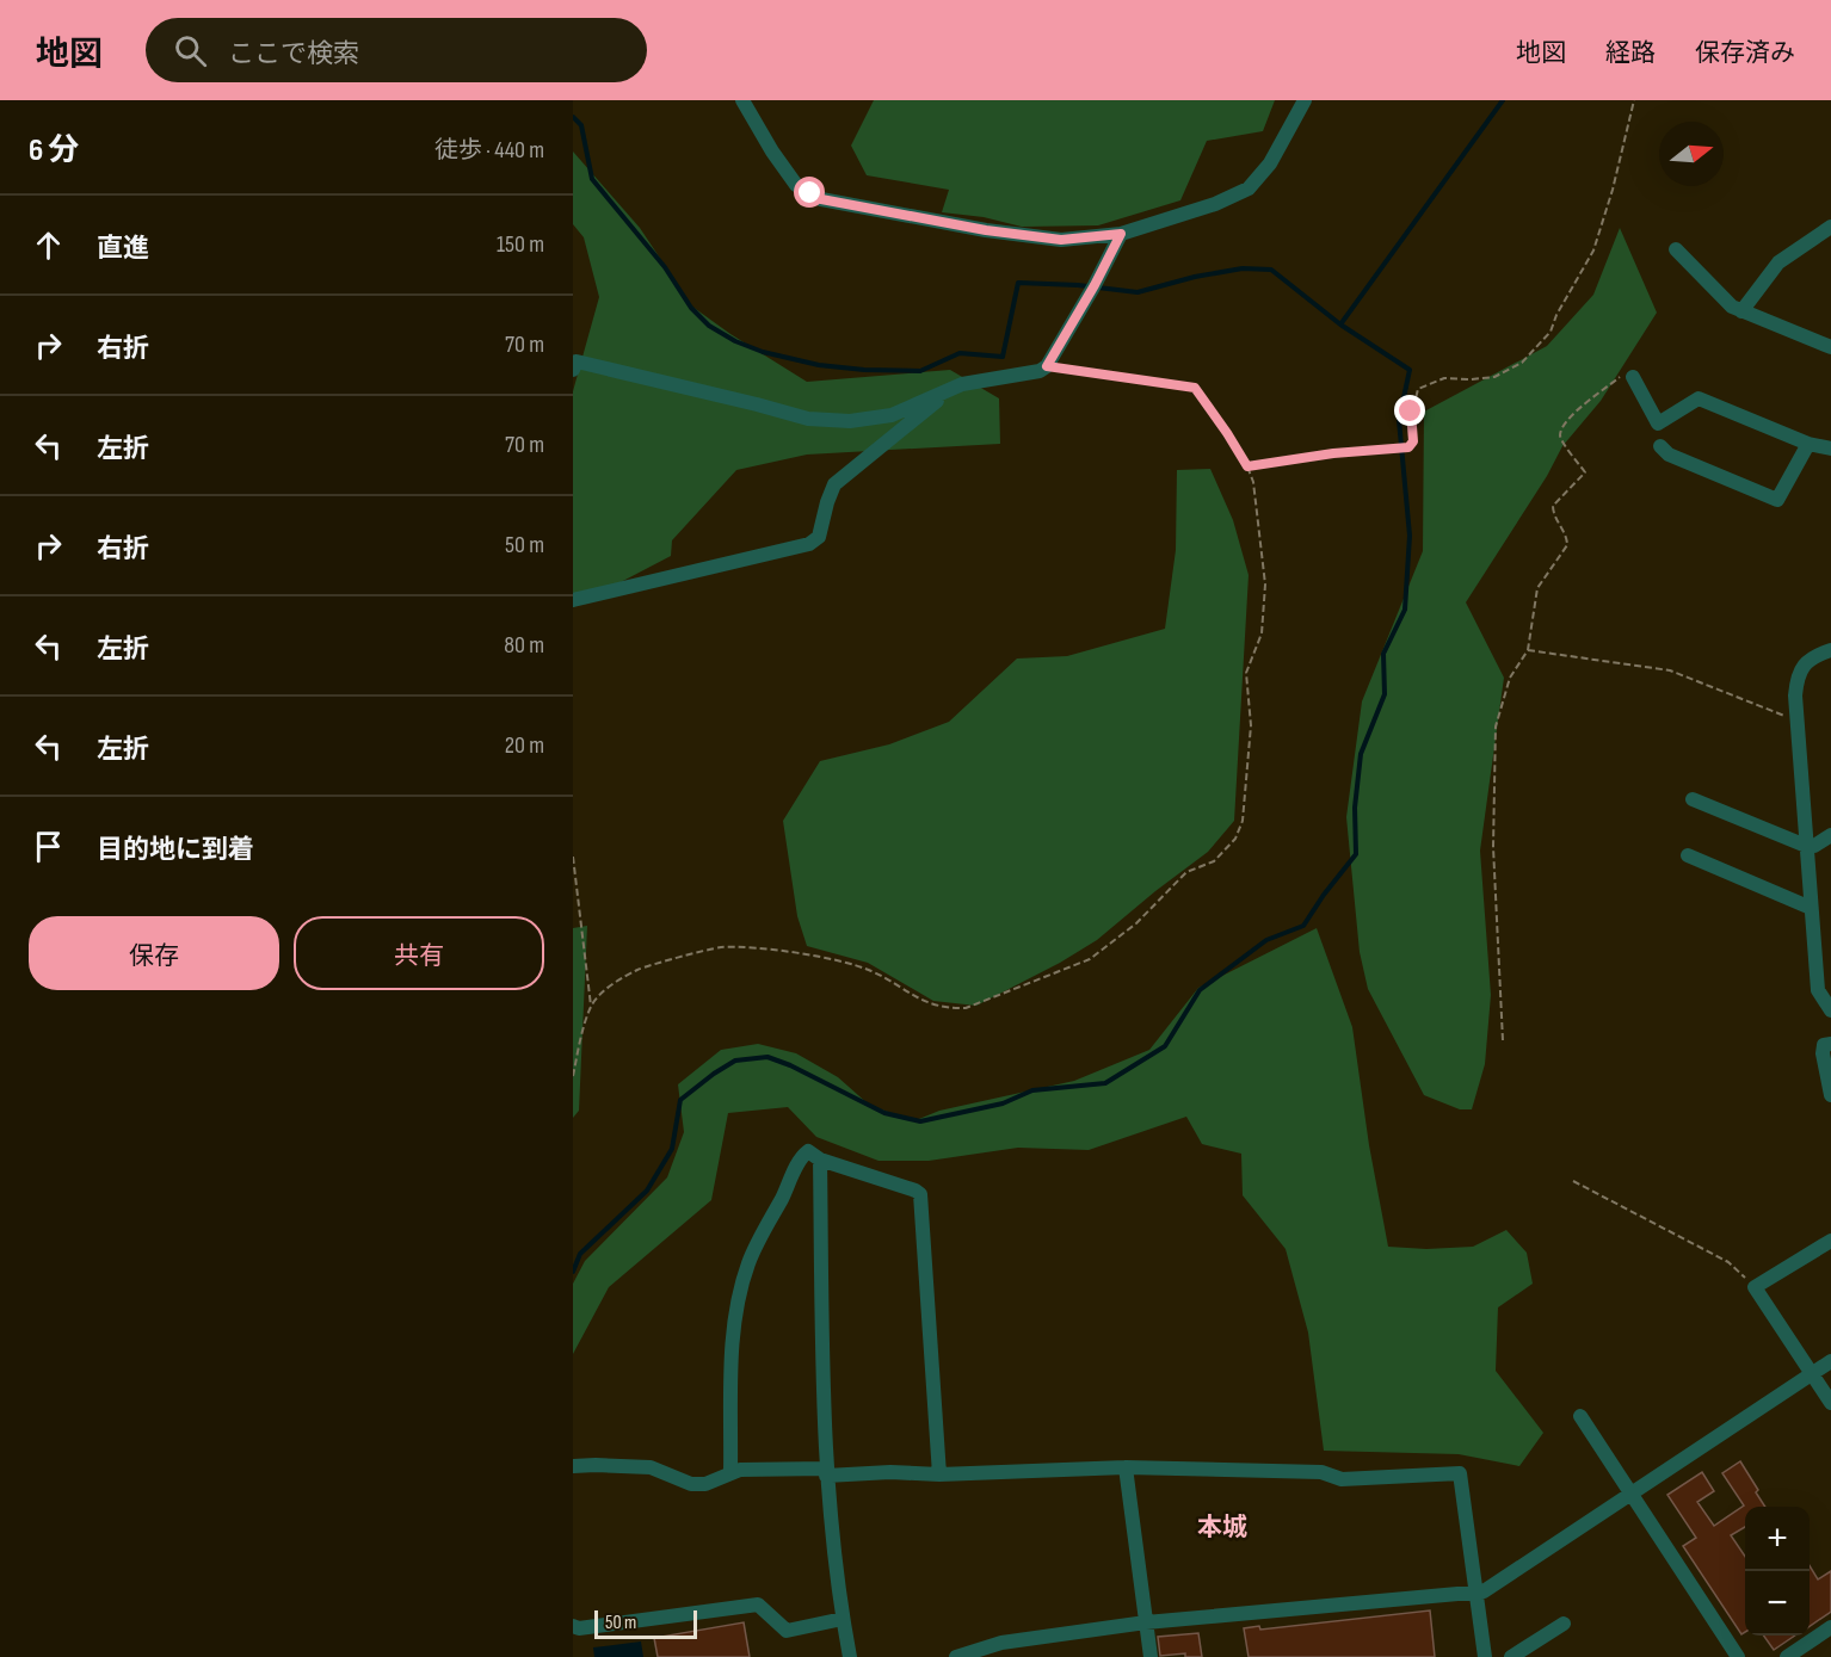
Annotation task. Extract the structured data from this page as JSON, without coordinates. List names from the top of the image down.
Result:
{
  "districts": ["本城"],
  "scale_bar": "50 m",
  "north": "right",
  "page": {
    "header": "地図",
    "search": "ここで検索",
    "nav": ["地図", "経路", "保存済み"],
    "heading": ["6 分", "徒歩 · 440 m"],
    "list": [
      ["直進", "150 m"],
      ["右折", "70 m"],
      ["左折", "70 m"],
      ["右折", "50 m"],
      ["左折", "80 m"],
      ["左折", "20 m"],
      "目的地に到着"
    ],
    "buttons": ["保存", "共有"],
    "map_buttons": ["+", "−"],
    "scale": "50 m"
  }
}
